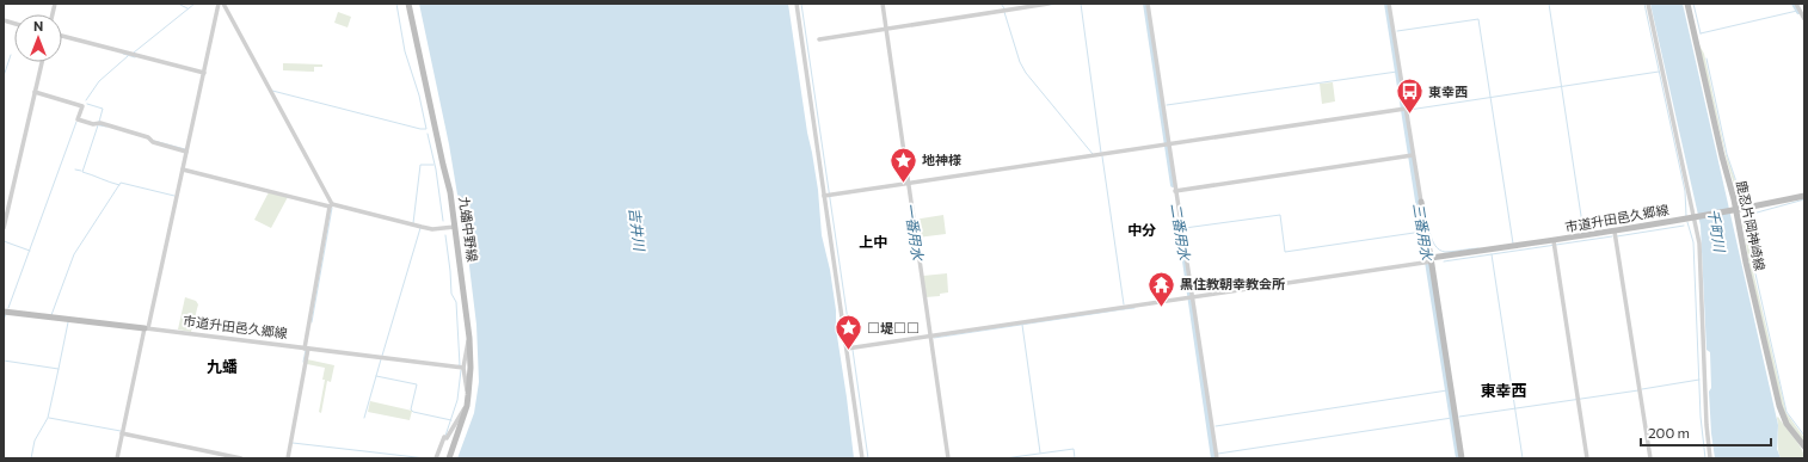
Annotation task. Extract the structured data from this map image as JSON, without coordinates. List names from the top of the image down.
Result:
{
  "streets": {
    "main road": ["市道升田邑久郷線", "鹿忍片岡神崎線", "九蟠中野線"]
  },
  "crossings": [
    ["市道升田邑久郷線", "鹿忍片岡神崎線"]
  ],
  "districts": [
    "中分",
    "上中",
    "九蟠",
    "東幸西"
  ],
  "water": [
    "吉井川",
    "千町川",
    "一番用水",
    "二番用水",
    "三番用水"
  ],
  "places": {
    "bus stop": ["東幸西"],
    "place": ["地神様", "□堤□□"],
    "temple": ["黒住教朝幸教会所"]
  },
  "scale_bar": "200 m",
  "north": "top"
}
